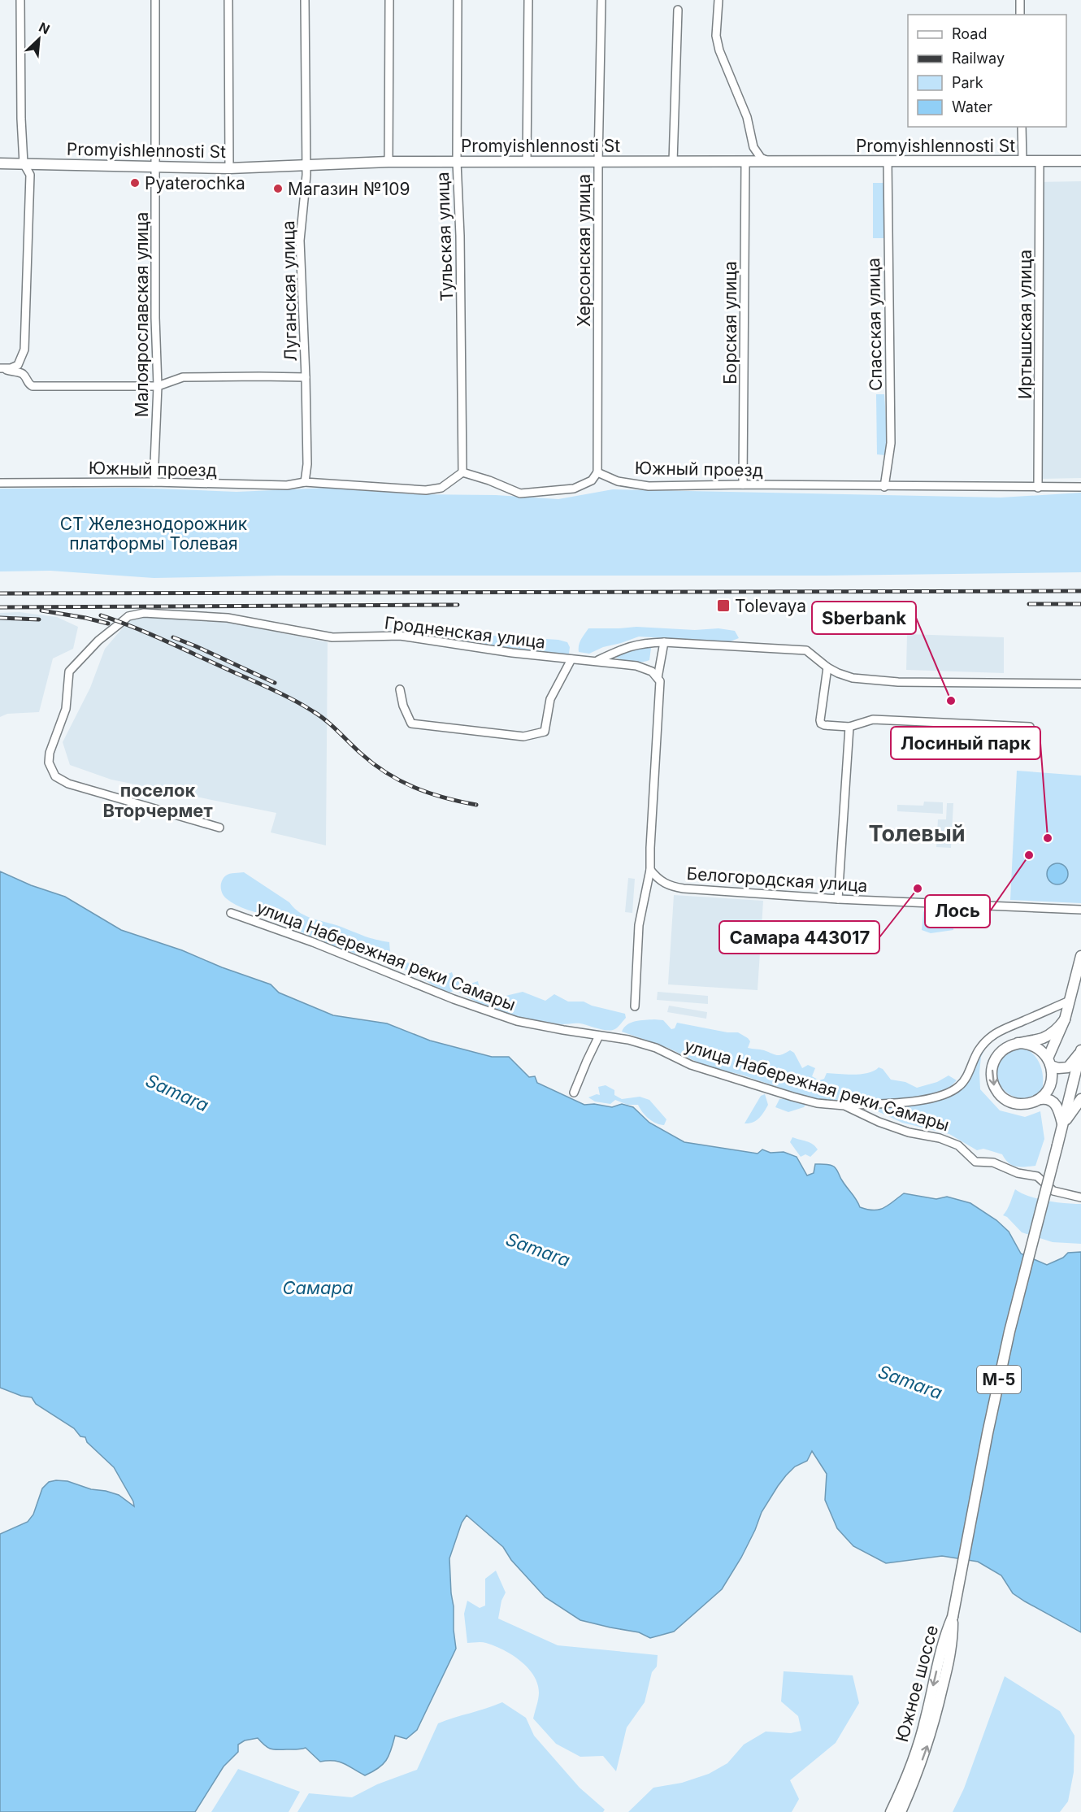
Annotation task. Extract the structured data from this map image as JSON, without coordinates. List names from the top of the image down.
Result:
{
  "streets": {
    "main road": ["Promyishlennosti St", "М-5", "Южное шоссе"],
    "street": [
      "Тульская улица",
      "Херсонская улица",
      "Луганская улица",
      "Малоярославская улица",
      "Борская улица",
      "Спасская улица",
      "Иртышская улица",
      "Южный проезд",
      "Гродненская улица",
      "Белогородская улица",
      "улица Набережная реки Самары"
    ]
  },
  "crossings": [
    ["Promyishlennosti St", "Тульская улица"],
    ["Promyishlennosti St", "Херсонская улица"],
    ["Promyishlennosti St", "Луганская улица"],
    ["Promyishlennosti St", "Малоярославская улица"],
    ["Promyishlennosti St", "Борская улица"],
    ["Promyishlennosti St", "Спасская улица"],
    ["Promyishlennosti St", "Иртышская улица"],
    ["Тульская улица", "Южный проезд"],
    ["Херсонская улица", "Южный проезд"],
    ["Луганская улица", "Южный проезд"],
    ["Малоярославская улица", "Южный проезд"],
    ["Борская улица", "Южный проезд"],
    ["Спасская улица", "Южный проезд"],
    ["Иртышская улица", "Южный проезд"],
    ["М-5", "Южное шоссе"]
  ],
  "districts": ["поселок Вторчермет", "Толевый"],
  "water": ["Samara", "Самара"],
  "parks": ["СТ Железнодорожник платформы Толевая"],
  "places": {
    "other": [
      "Pyaterochka",
      "Магазин №109",
      "Sberbank",
      "Лосиный парк",
      "Лось",
      "Самара 443017"
    ],
    "transit": ["Tolevaya"]
  },
  "legend": [
    "Road",
    "Railway",
    "Park",
    "Water"
  ],
  "north": "top right"
}
